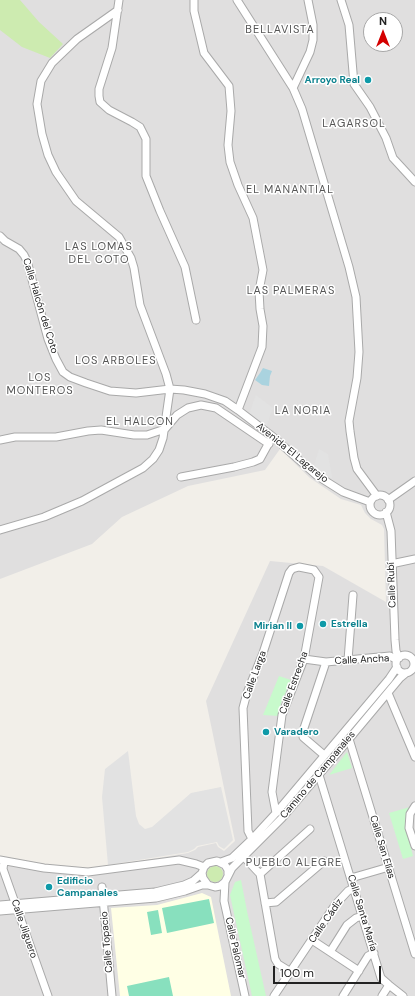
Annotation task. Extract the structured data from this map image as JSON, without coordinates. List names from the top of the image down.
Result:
{
  "streets": {
    "street": [
      "Calle Halcón del Coto",
      "Avenida El Lagarejo",
      "Calle Rubí",
      "Calle Ancha",
      "Calle Larga",
      "Calle Estrecha",
      "Camino de Campanales",
      "Calle San Elías",
      "Calle Santa María",
      "Calle Cádiz",
      "Calle Jilguero",
      "Calle Topacio",
      "Calle Palomar"
    ]
  },
  "crossings": [
    ["Calle Halcón del Coto", "Avenida El Lagarejo"],
    ["Avenida El Lagarejo", "Calle Rubí"],
    ["Calle Rubí", "Calle Ancha"],
    ["Calle Rubí", "Camino de Campanales"],
    ["Calle Ancha", "Calle Estrecha"],
    ["Calle Ancha", "Camino de Campanales"],
    ["Calle Larga", "Calle Estrecha"],
    ["Calle Larga", "Camino de Campanales"],
    ["Calle Estrecha", "Camino de Campanales"],
    ["Camino de Campanales", "Calle San Elías"],
    ["Camino de Campanales", "Calle Santa María"],
    ["Camino de Campanales", "Calle Palomar"],
    ["Calle Santa María", "Calle Cádiz"]
  ],
  "districts": [
    "BELLAVISTA",
    "LAGARSOL",
    "EL MANANTIAL",
    "LAS LOMAS DEL COTO",
    "LAS PALMERAS",
    "LOS ARBOLES",
    "LOS MONTEROS",
    "LA NORIA",
    "EL HALCON",
    "PUEBLO ALEGRE"
  ],
  "places": [
    "Arroyo Real",
    "Estrella",
    "Mirian II",
    "Varadero",
    "Edificio Campanales"
  ],
  "scale_bar": "100 m",
  "north": "top"
}
